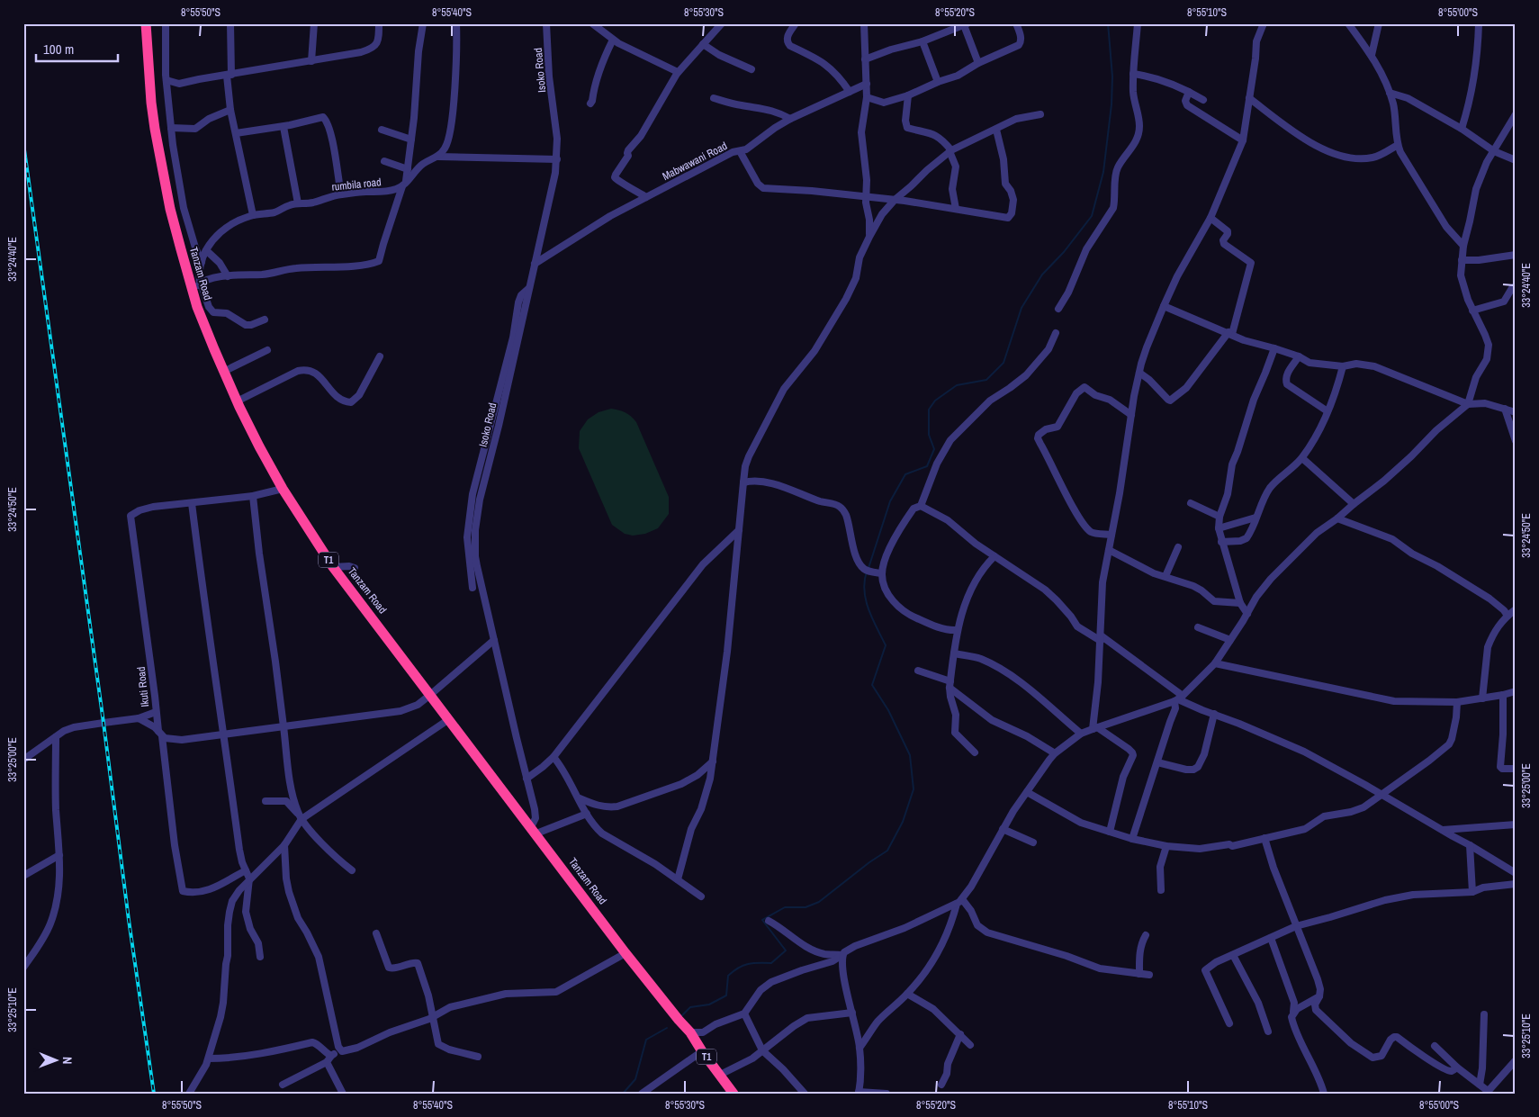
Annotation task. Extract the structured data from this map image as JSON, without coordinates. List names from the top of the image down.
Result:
{
  "streets": {
    "highway": ["Tanzam Road", "T1"],
    "street": [
      "Isoko Road",
      "Mabwawani Road",
      "rumbila road",
      "Ikuti Road"
    ]
  },
  "crossings": [
    ["Isoko Road", "Mabwawani Road"],
    ["Isoko Road", "Tanzam Road"],
    ["rumbila road", "Tanzam Road"],
    ["Tanzam Road", "Ikuti Road"]
  ],
  "scale_bar": "100 m",
  "north": "right",
  "coordinates": [
    "8°55'50\"S",
    "8°55'40\"S",
    "8°55'30\"S",
    "8°55'20\"S",
    "8°55'10\"S",
    "8°55'00\"S",
    "33°24'40\"E",
    "33°24'50\"E",
    "33°25'00\"E",
    "33°25'10\"E"
  ]
}
